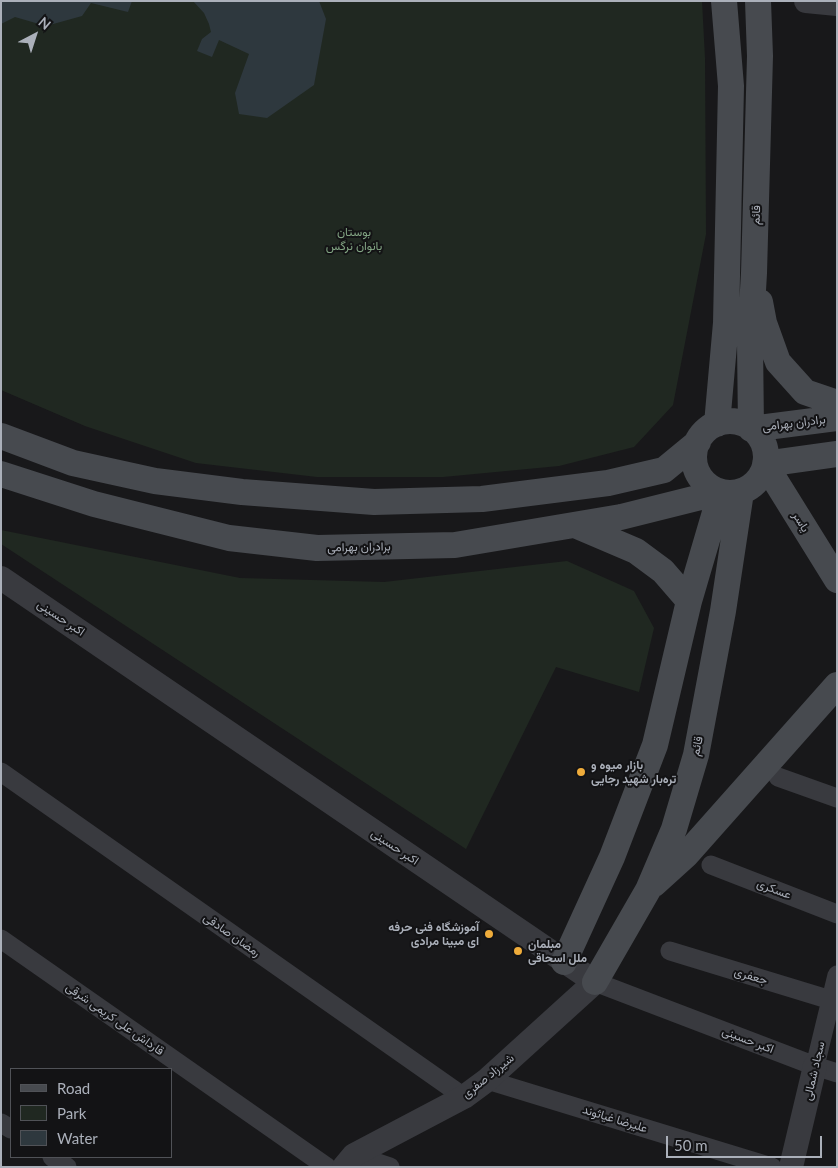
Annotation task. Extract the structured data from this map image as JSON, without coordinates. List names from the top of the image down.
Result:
{
  "streets": {
    "main road": ["قائم", "برادران بهرامی", "یاسر"],
    "street": [
      "اکبر حسینی",
      "عسکری",
      "رمضان صادقی",
      "جعفری",
      "قارداش علی کریمی شرقی",
      "سجاد شمالی",
      "شیرزاد صفری",
      "علیرضا غیاثوند"
    ]
  },
  "crossings": [
    ["قائم", "برادران بهرامی"],
    ["قائم", "یاسر"],
    ["قائم", "اکبر حسینی"],
    ["قائم", "شیرزاد صفری"],
    ["برادران بهرامی", "یاسر"],
    ["اکبر حسینی", "سجاد شمالی"],
    ["اکبر حسینی", "شیرزاد صفری"],
    ["رمضان صادقی", "شیرزاد صفری"],
    ["جعفری", "سجاد شمالی"],
    ["شیرزاد صفری", "علیرضا غیاثوند"]
  ],
  "parks": ["بوستان بانوان نرگس"],
  "places": ["بازار میوه و تره‌بار شهید رجایی", "آموزشگاه فنی حرفه ای مبینا مرادی", "مبلمان ملل اسحاقی"],
  "legend": ["Road", "Park", "Water"],
  "scale_bar": "50 m",
  "north": "top right"
}
